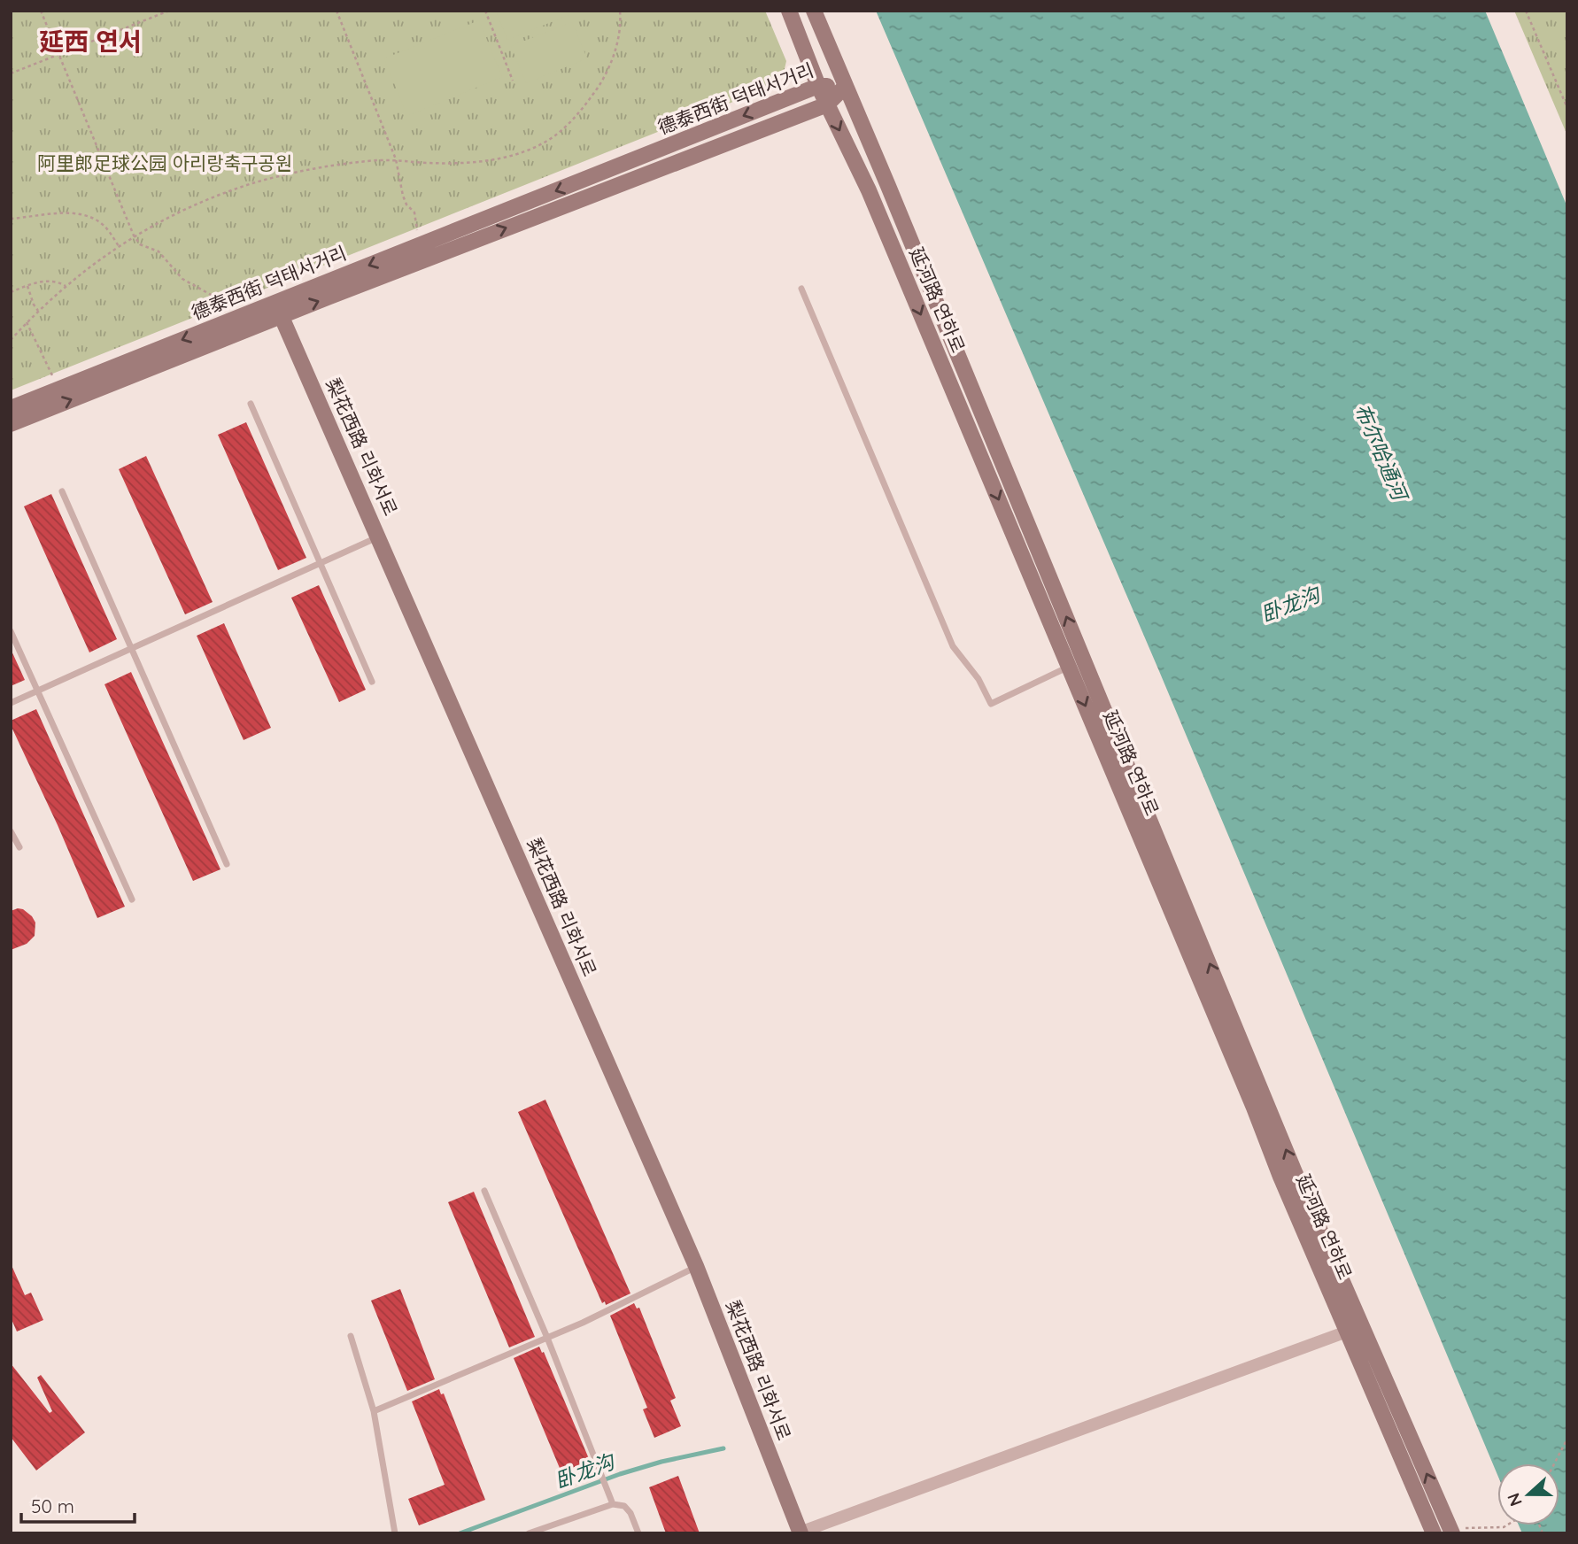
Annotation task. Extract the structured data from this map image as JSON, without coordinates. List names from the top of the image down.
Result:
{
  "streets": {
    "main road": ["德泰西街 덕태서거리", "延河路 연하로", "梨花西路 리화서로"]
  },
  "crossings": [
    ["德泰西街 덕태서거리", "延河路 연하로"],
    ["德泰西街 덕태서거리", "梨花西路 리화서로"]
  ],
  "districts": ["延西 연서"],
  "water": ["布尔哈通河", "卧龙沟"],
  "parks": ["阿里郎足球公园 아리랑축구공원"],
  "scale_bar": "50 m",
  "north": "left"
}
